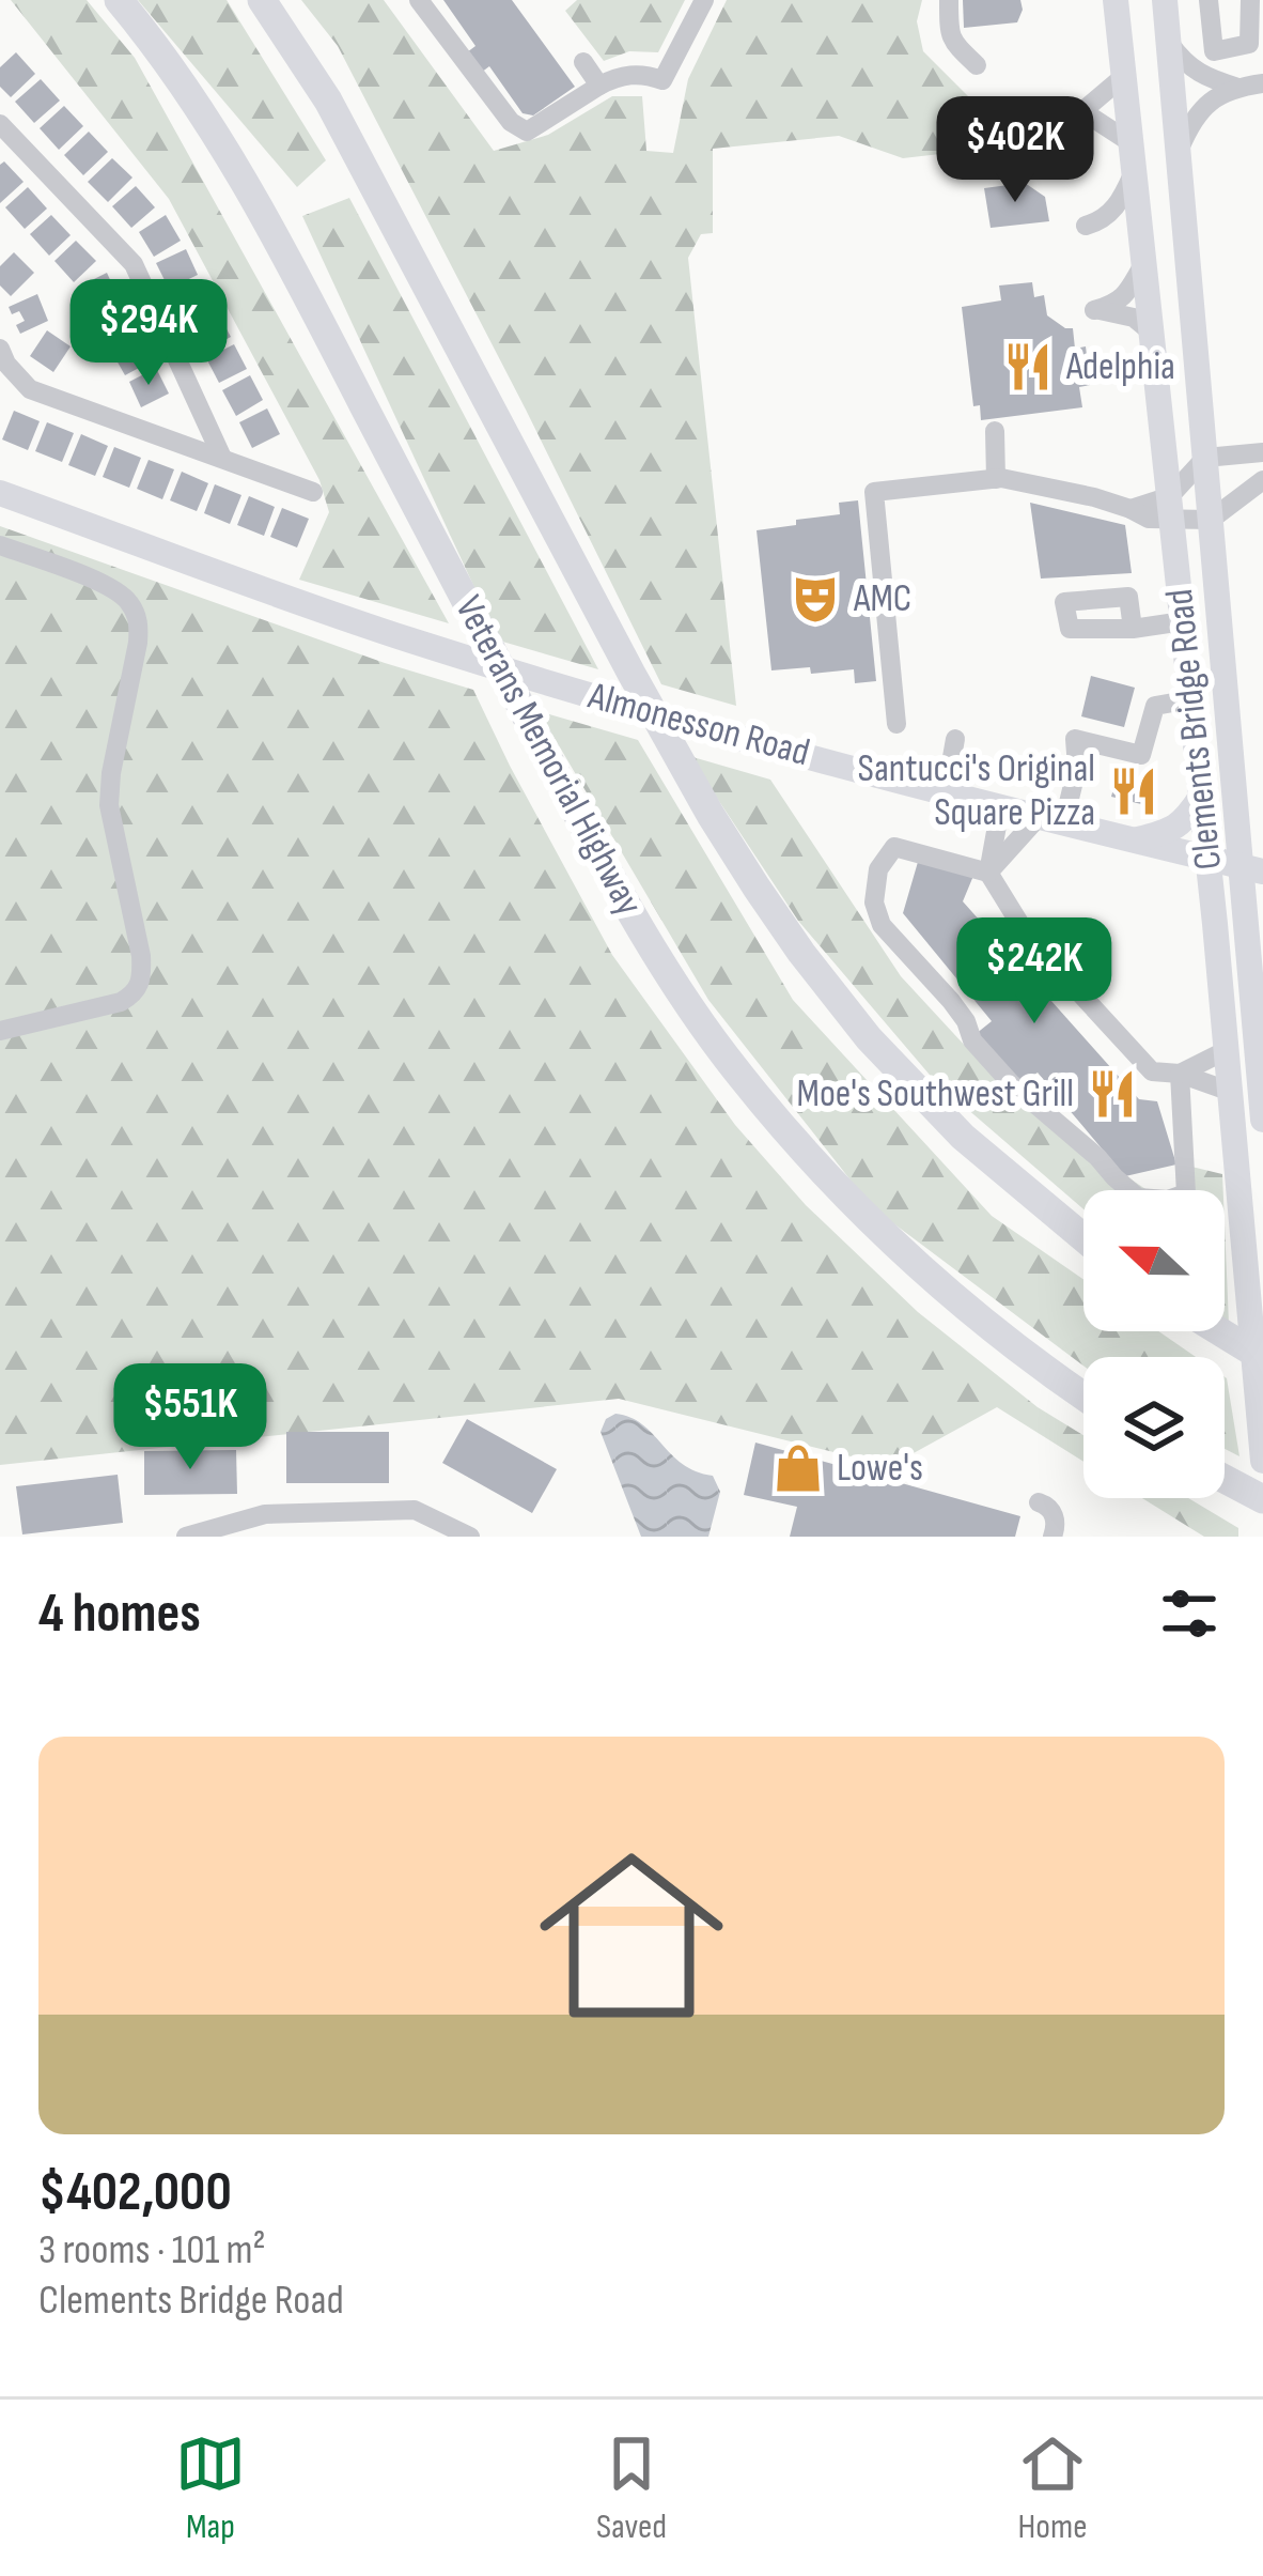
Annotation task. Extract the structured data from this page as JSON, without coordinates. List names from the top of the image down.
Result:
{
  "streets": {
    "highway": ["Veterans Memorial Highway"],
    "main road": ["Almonesson Road", "Clements Bridge Road"]
  },
  "crossings": [
    ["Almonesson Road", "Clements Bridge Road"]
  ],
  "places": {
    "restaurant": ["Adelphia", "Santucci's Original Square Pizza", "Moe's Southwest Grill"],
    "theatre": ["AMC"],
    "shop": ["Lowe's"]
  },
  "north": "left",
  "page": {
    "price": [
      "$402K",
      "$294K",
      "$242K",
      "$551K"
    ],
    "heading": "4 homes",
    "list": [
      {
        "name": "$402,000",
        "note": "3 rooms · 101 m² · Clements Bridge Road"
      }
    ],
    "tabs": ["Map", "Saved", "Home"]
  }
}
